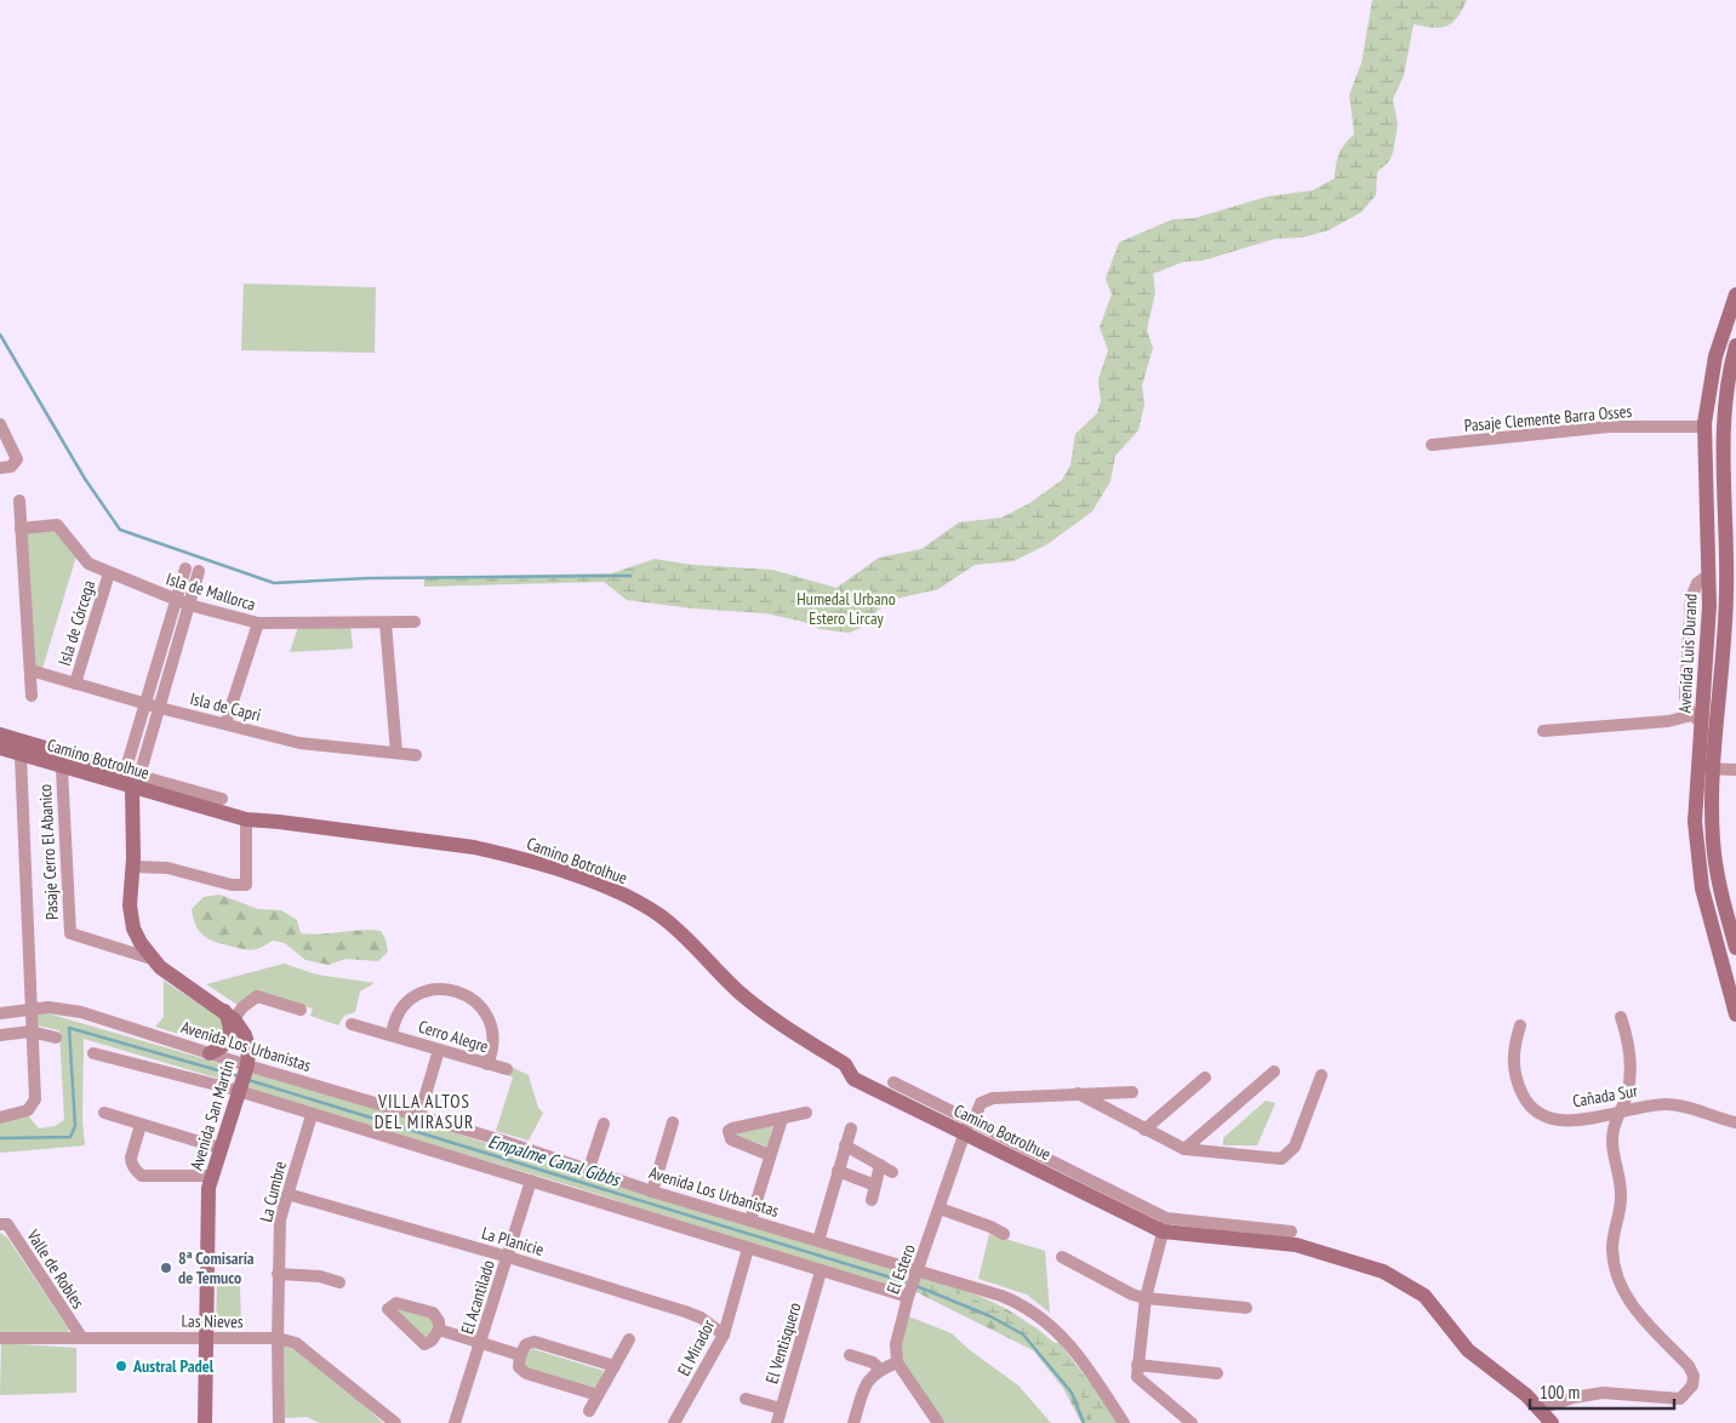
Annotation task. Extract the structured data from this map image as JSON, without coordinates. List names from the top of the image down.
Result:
{
  "streets": {
    "street": [
      "Pasaje Clemente Barra Osses",
      "Isla de Mallorca",
      "Isla de Córcega",
      "Avenida Luis Durand",
      "Isla de Capri",
      "Camino Botrolhue",
      "Pasaje Cerro El Abanico",
      "Cerro Alegre",
      "Avenida Los Urbanistas",
      "Cañada Sur",
      "Avenida San Martín",
      "La Cumbre",
      "La Planicie",
      "Valle de Robles",
      "El Estero",
      "El Acantilado",
      "Las Nieves",
      "El Ventisquero",
      "El Mirador"
    ]
  },
  "crossings": [
    ["Pasaje Clemente Barra Osses", "Avenida Luis Durand"],
    ["Isla de Mallorca", "Isla de Córcega"],
    ["Isla de Córcega", "Isla de Capri"],
    ["Camino Botrolhue", "Pasaje Cerro El Abanico"],
    ["Camino Botrolhue", "El Estero"],
    ["Avenida Los Urbanistas", "Avenida San Martín"],
    ["Avenida Los Urbanistas", "El Estero"],
    ["Avenida San Martín", "Las Nieves"],
    ["La Cumbre", "La Planicie"],
    ["La Cumbre", "Las Nieves"],
    ["La Planicie", "El Acantilado"],
    ["La Planicie", "El Mirador"],
    ["Valle de Robles", "Las Nieves"]
  ],
  "districts": ["VILLA ALTOS DEL MIRASUR"],
  "water": ["Empalme Canal Gibbs"],
  "parks": ["Humedal Urbano Estero Lircay"],
  "places": ["8ª Comisaría de Temuco", "Austral Padel"],
  "scale_bar": "100 m"
}
